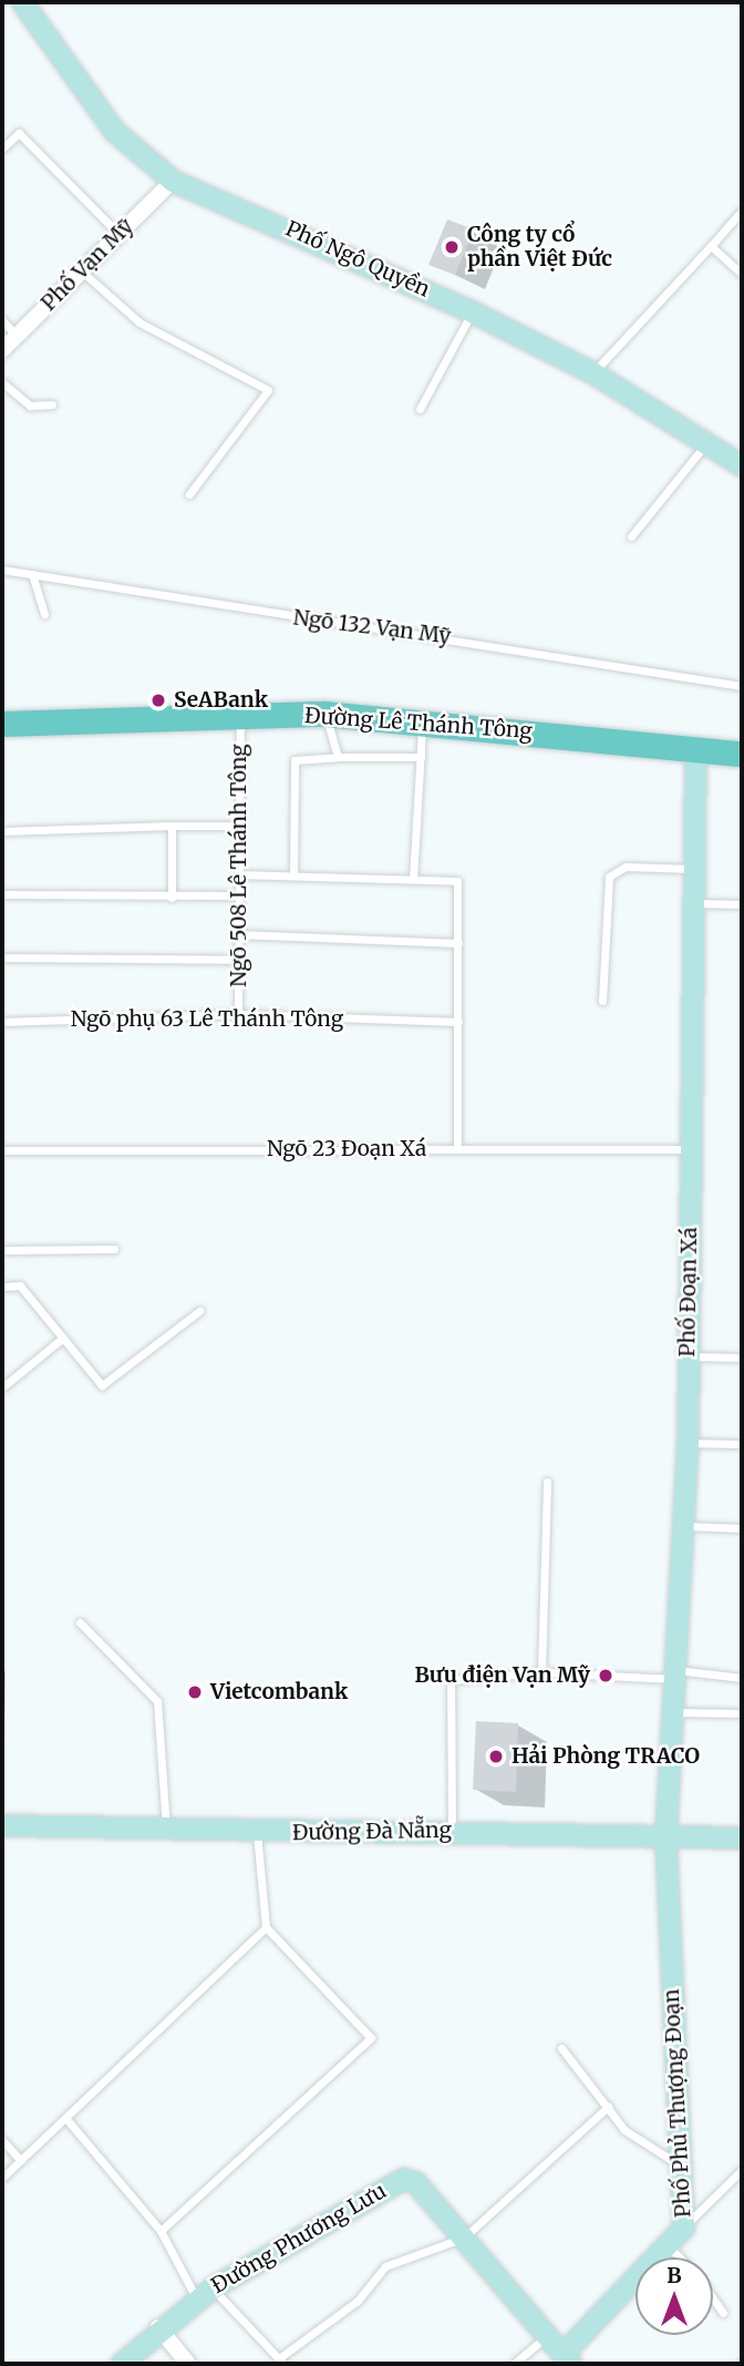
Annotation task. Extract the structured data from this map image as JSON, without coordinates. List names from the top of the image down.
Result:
{
  "streets": {
    "main road": ["Đường Lê Thánh Tông"],
    "street": [
      "Phố Ngô Quyền",
      "Phố Vạn Mỹ",
      "Phố Đoạn Xá",
      "Đường Đà Nẵng",
      "Phố Phủ Thượng Đoạn",
      "Đường Phương Lưu"
    ],
    "lane": [
      "Ngõ 132 Vạn Mỹ",
      "Ngõ 508 Lê Thánh Tông",
      "Ngõ phụ 63 Lê Thánh Tông",
      "Ngõ 23 Đoạn Xá"
    ]
  },
  "crossings": [
    ["Phố Ngô Quyền", "Phố Vạn Mỹ"],
    ["Đường Lê Thánh Tông", "Ngõ 508 Lê Thánh Tông"],
    ["Đường Lê Thánh Tông", "Phố Đoạn Xá"],
    ["Ngõ 508 Lê Thánh Tông", "Ngõ phụ 63 Lê Thánh Tông"],
    ["Ngõ 23 Đoạn Xá", "Phố Đoạn Xá"],
    ["Phố Đoạn Xá", "Đường Đà Nẵng"],
    ["Phố Đoạn Xá", "Phố Phủ Thượng Đoạn"],
    ["Đường Đà Nẵng", "Phố Phủ Thượng Đoạn"],
    ["Phố Phủ Thượng Đoạn", "Đường Phương Lưu"]
  ],
  "places": [
    "Công ty cổ phần Việt Đức",
    "SeABank",
    "Bưu điện Vạn Mỹ",
    "Vietcombank",
    "Hải Phòng TRACO"
  ],
  "north": "top"
}
